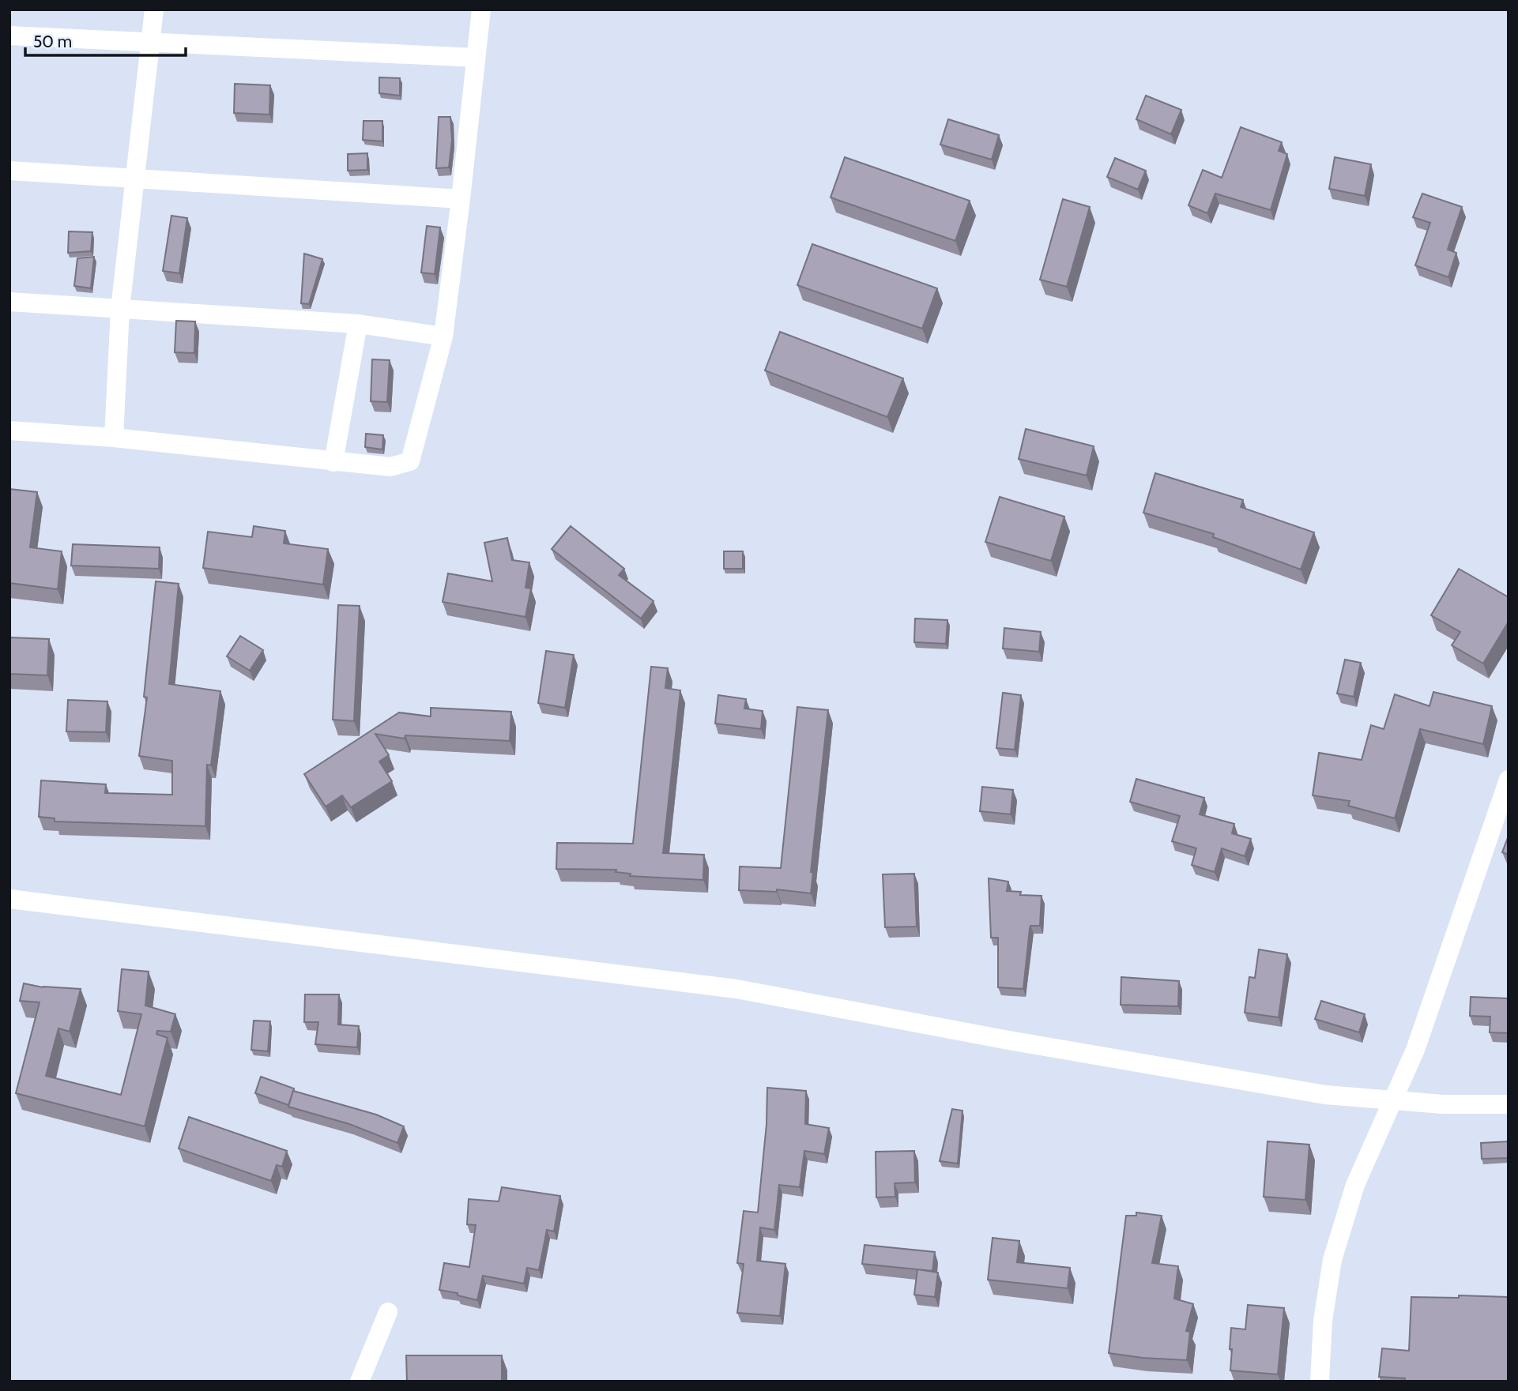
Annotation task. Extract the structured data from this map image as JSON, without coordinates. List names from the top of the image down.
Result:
{
  "scale_bar": "50 m"
}
